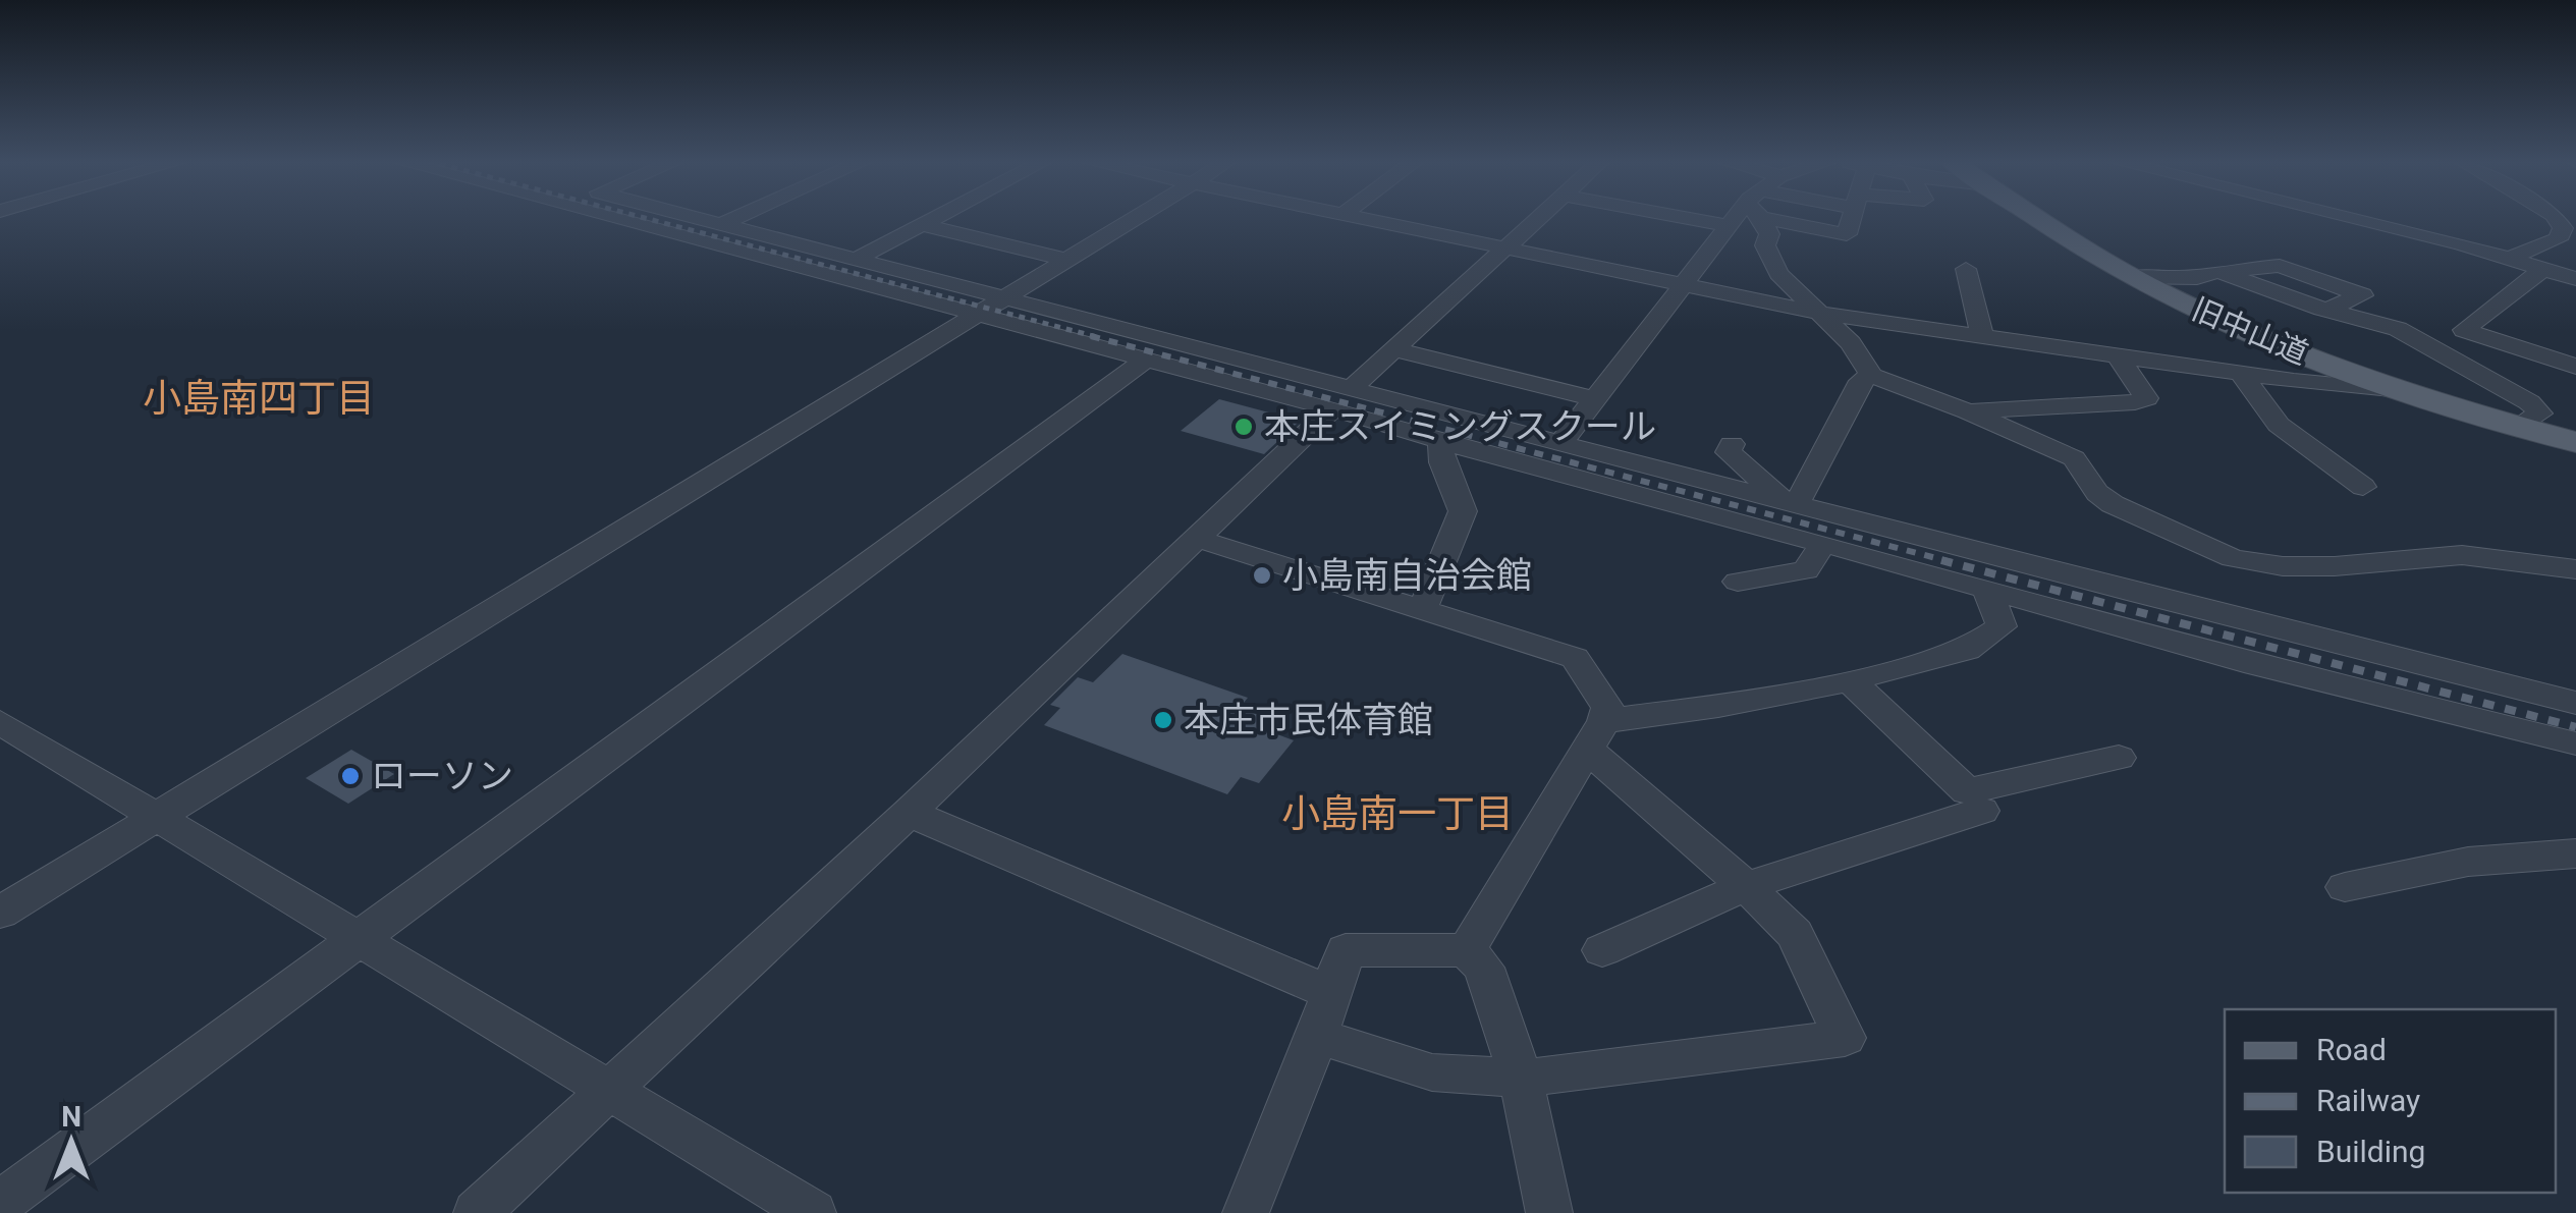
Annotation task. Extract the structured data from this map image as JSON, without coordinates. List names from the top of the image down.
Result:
{
  "streets": {
    "main road": ["旧中山道"]
  },
  "districts": ["小島南四丁目", "小島南一丁目"],
  "places": [
    "本庄スイミングスクール",
    "小島南自治会館",
    "本庄市民体育館",
    "ローソン"
  ],
  "legend": ["Road", "Railway", "Building"],
  "north": "top"
}
